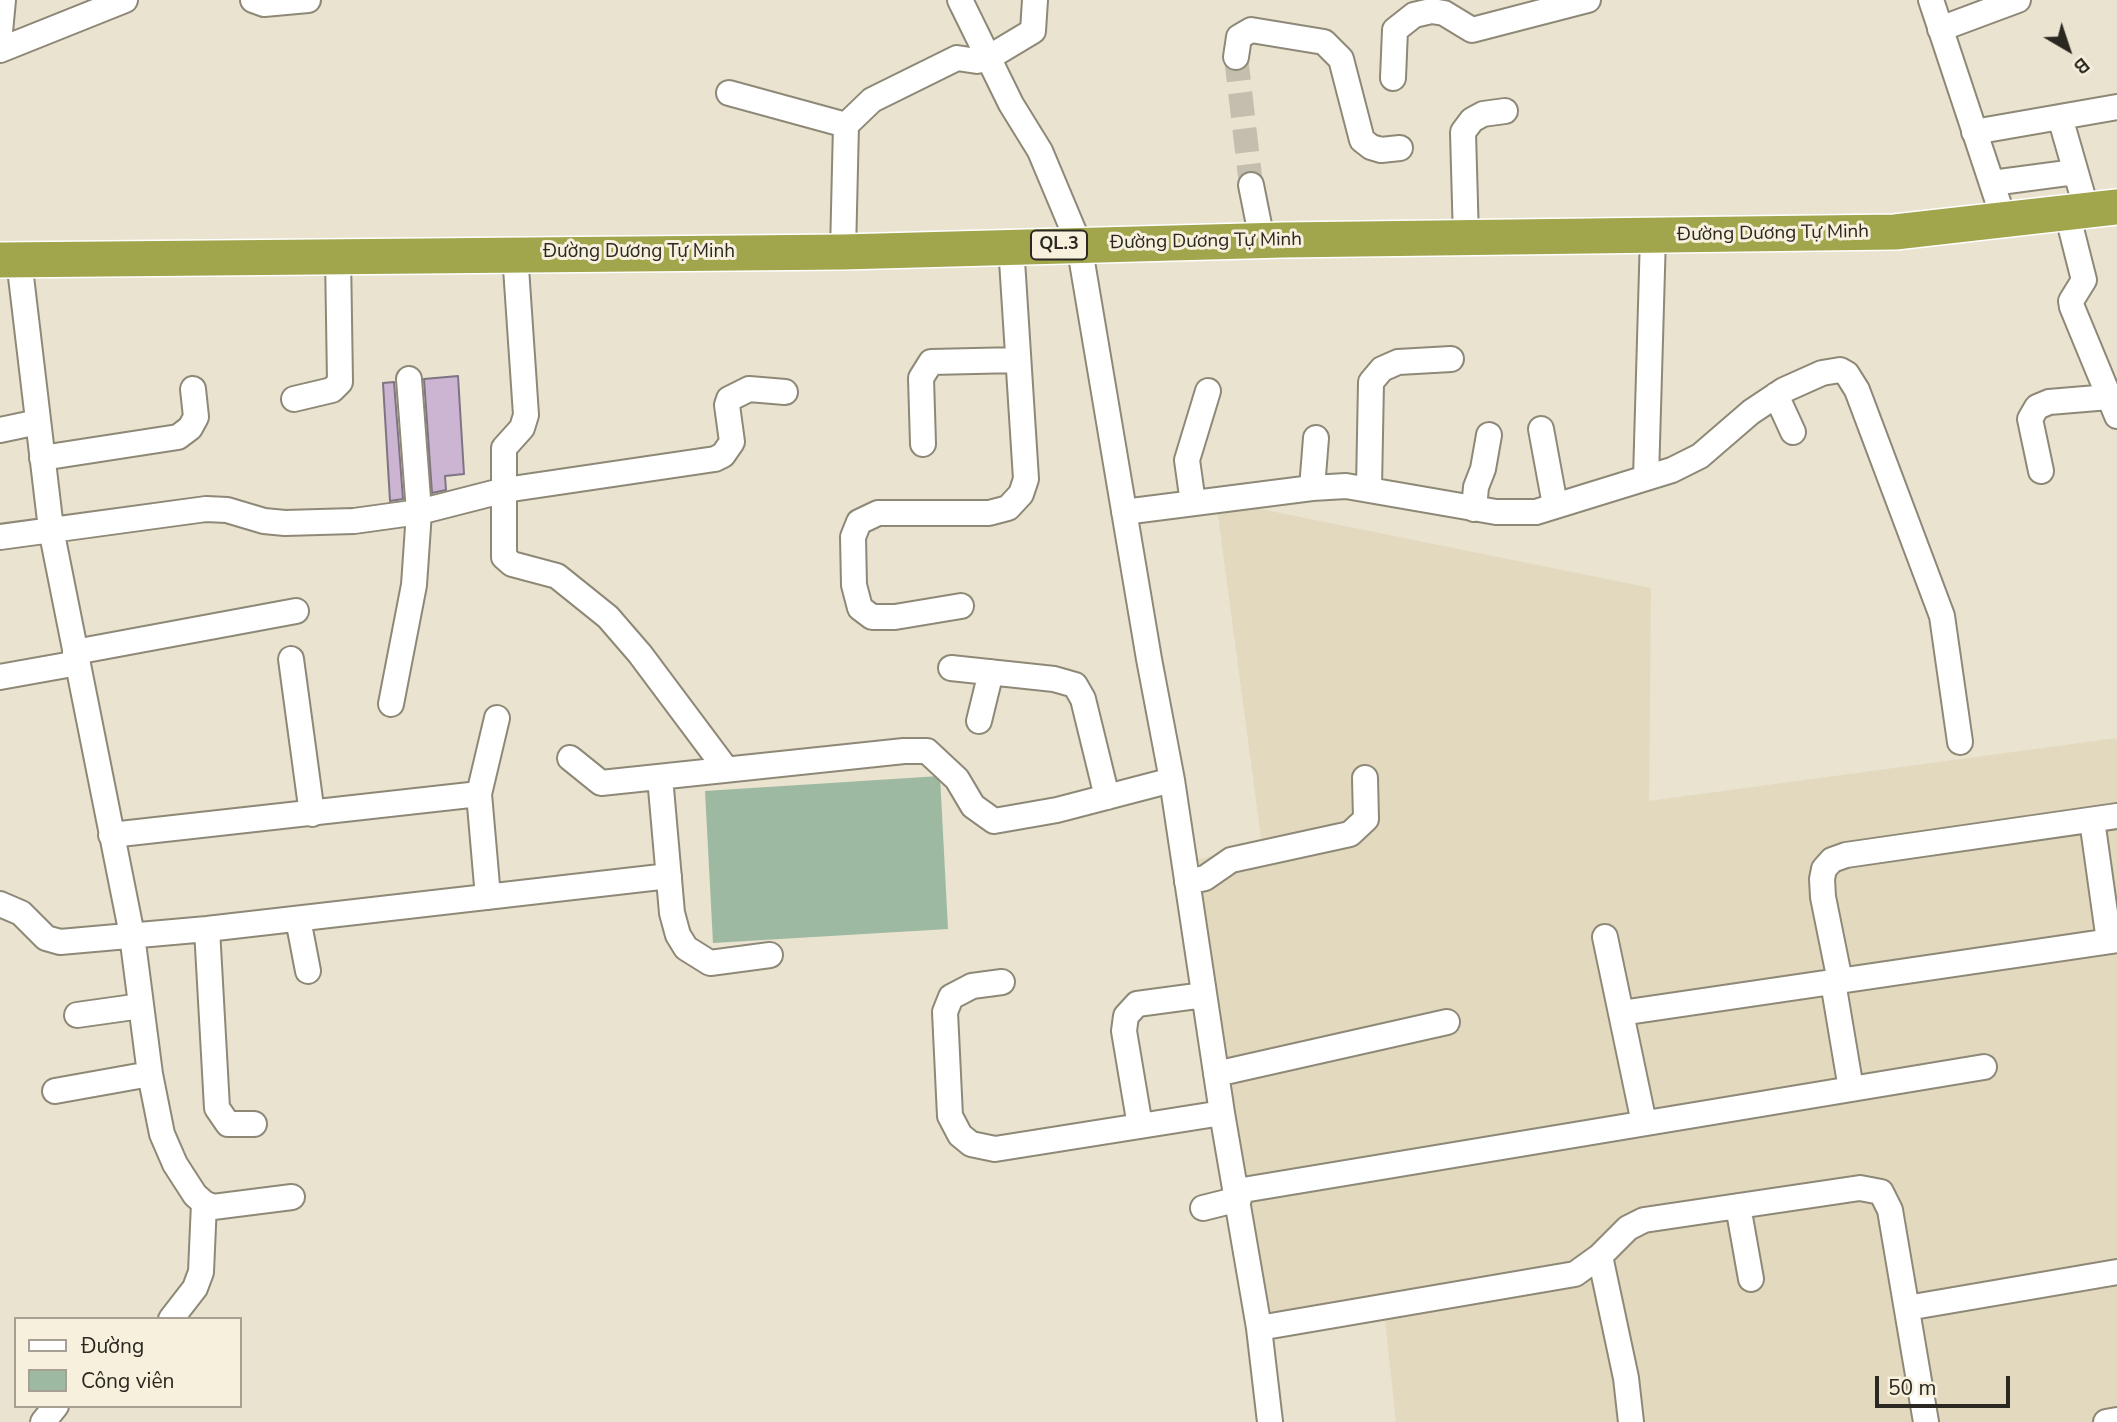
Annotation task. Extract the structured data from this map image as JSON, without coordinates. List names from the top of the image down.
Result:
{
  "streets": {
    "highway": ["Đường Dương Tự Minh", "QL.3"]
  },
  "legend": ["Đường", "Công viên"],
  "scale_bar": "50 m",
  "north": "bottom right"
}
